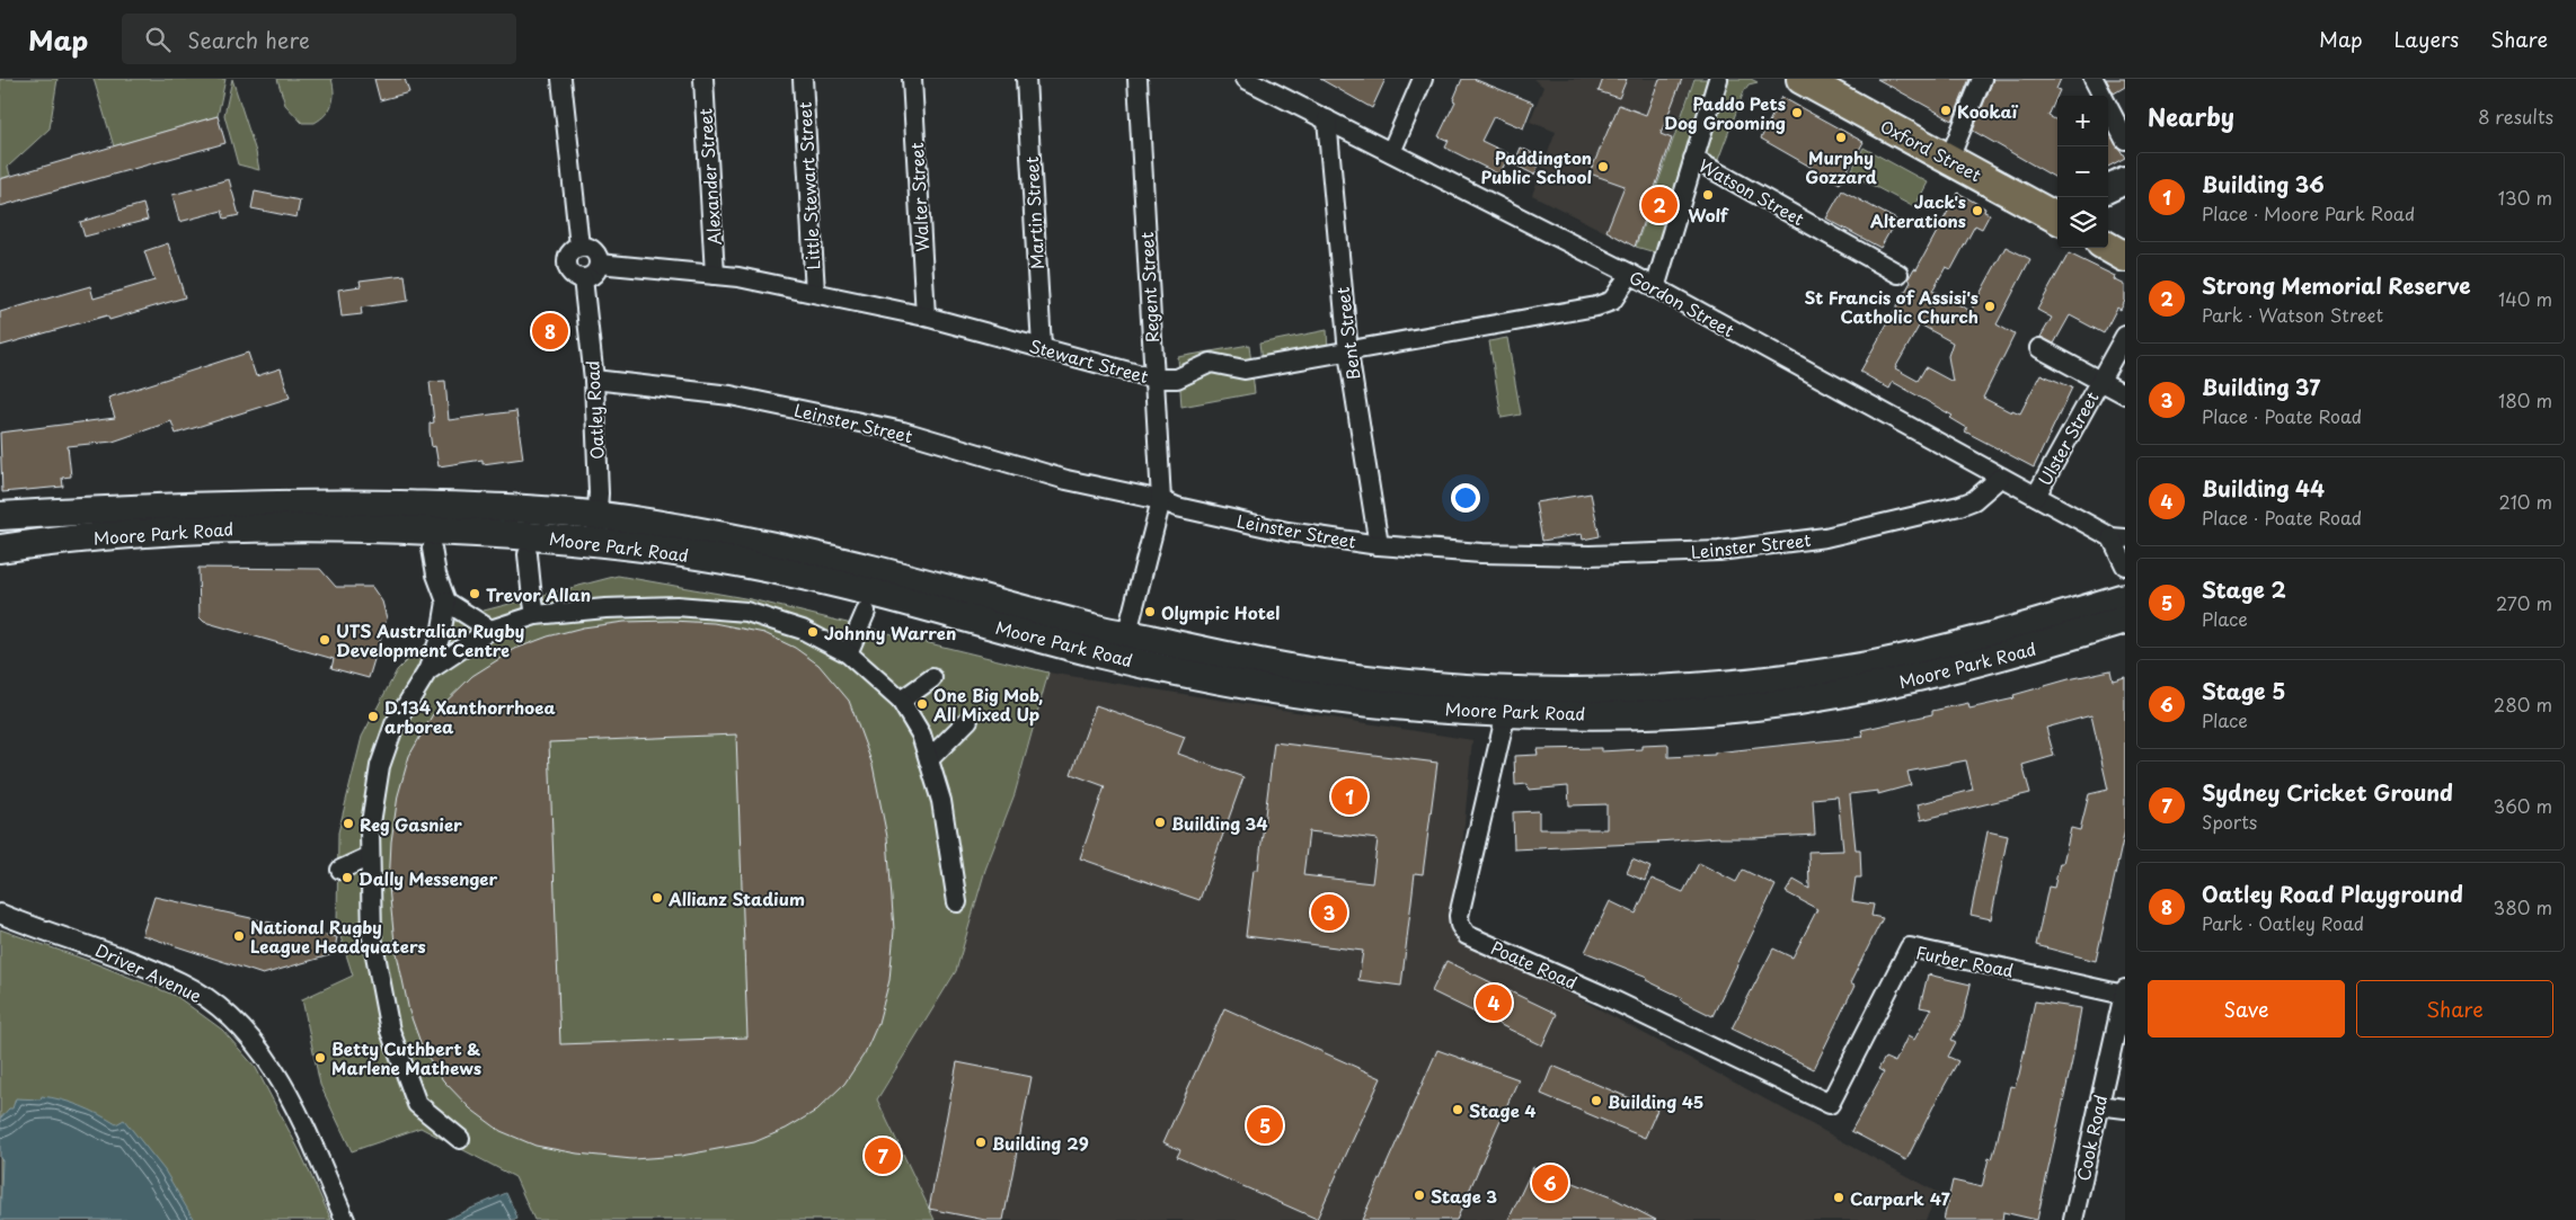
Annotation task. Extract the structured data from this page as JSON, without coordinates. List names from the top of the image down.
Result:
{
  "streets": {
    "main road": ["Oxford Street", "Moore Park Road"],
    "street": [
      "Alexander Street",
      "Little Stewart Street",
      "Watson Street",
      "Walter Street",
      "Martin Street",
      "Regent Street",
      "Gordon Street",
      "Bent Street",
      "Stewart Street",
      "Oatley Road",
      "Leinster Street",
      "Ulster Street",
      "Furber Road",
      "Poate Road",
      "Driver Avenue",
      "Cook Road"
    ]
  },
  "crossings": [
    ["Alexander Street", "Stewart Street"],
    ["Little Stewart Street", "Stewart Street"],
    ["Watson Street", "Gordon Street"],
    ["Walter Street", "Stewart Street"],
    ["Martin Street", "Stewart Street"],
    ["Regent Street", "Stewart Street"],
    ["Regent Street", "Leinster Street"],
    ["Regent Street", "Moore Park Road"],
    ["Gordon Street", "Bent Street"],
    ["Gordon Street", "Stewart Street"],
    ["Gordon Street", "Leinster Street"],
    ["Gordon Street", "Ulster Street"],
    ["Bent Street", "Stewart Street"],
    ["Bent Street", "Leinster Street"],
    ["Stewart Street", "Oatley Road"],
    ["Oatley Road", "Leinster Street"],
    ["Oatley Road", "Moore Park Road"],
    ["Moore Park Road", "Poate Road"],
    ["Furber Road", "Poate Road"],
    ["Furber Road", "Cook Road"]
  ],
  "places": [
    "Kookaï",
    "Paddo Pets Dog Grooming",
    "Murphy Gozzard",
    "Paddington Public School",
    "Wolf",
    "Jack's Alterations",
    "St Francis of Assisi's Catholic Church",
    "Trevor Allan",
    "Olympic Hotel",
    "Johnny Warren",
    "UTS Australian Rugby Development Centre",
    "One Big Mob, All Mixed Up",
    "D.134 Xanthorrhoea arborea",
    "Building 34",
    "Reg Gasnier",
    "Dally Messenger",
    "Allianz Stadium",
    "National Rugby League Headquaters",
    "Betty Cuthbert & Marlene Mathews",
    "Building 45",
    "Stage 4",
    "Building 29",
    "Stage 3",
    "Carpark 47"
  ],
  "page": {
    "header": "Map",
    "search": "Search here",
    "nav": ["Map", "Layers", "Share"],
    "heading": ["Nearby", "8 results"],
    "map_buttons": ["+", "−"],
    "list": [
      {
        "mark": "1",
        "name": "Building 36",
        "note": "Place · Moore Park Road",
        "value": "130 m"
      },
      {
        "mark": "2",
        "name": "Strong Memorial Reserve",
        "note": "Park · Watson Street",
        "value": "140 m"
      },
      {
        "mark": "3",
        "name": "Building 37",
        "note": "Place · Poate Road",
        "value": "180 m"
      },
      {
        "mark": "4",
        "name": "Building 44",
        "note": "Place · Poate Road",
        "value": "210 m"
      },
      {
        "mark": "5",
        "name": "Stage 2",
        "note": "Place",
        "value": "270 m"
      },
      {
        "mark": "6",
        "name": "Stage 5",
        "note": "Place",
        "value": "280 m"
      },
      {
        "mark": "7",
        "name": "Sydney Cricket Ground",
        "note": "Sports",
        "value": "360 m"
      },
      {
        "mark": "8",
        "name": "Oatley Road Playground",
        "note": "Park · Oatley Road",
        "value": "380 m"
      }
    ],
    "pins": [
      "2",
      "8",
      "1",
      "3",
      "4",
      "5",
      "7",
      "6"
    ],
    "buttons": ["Save", "Share"]
  }
}
